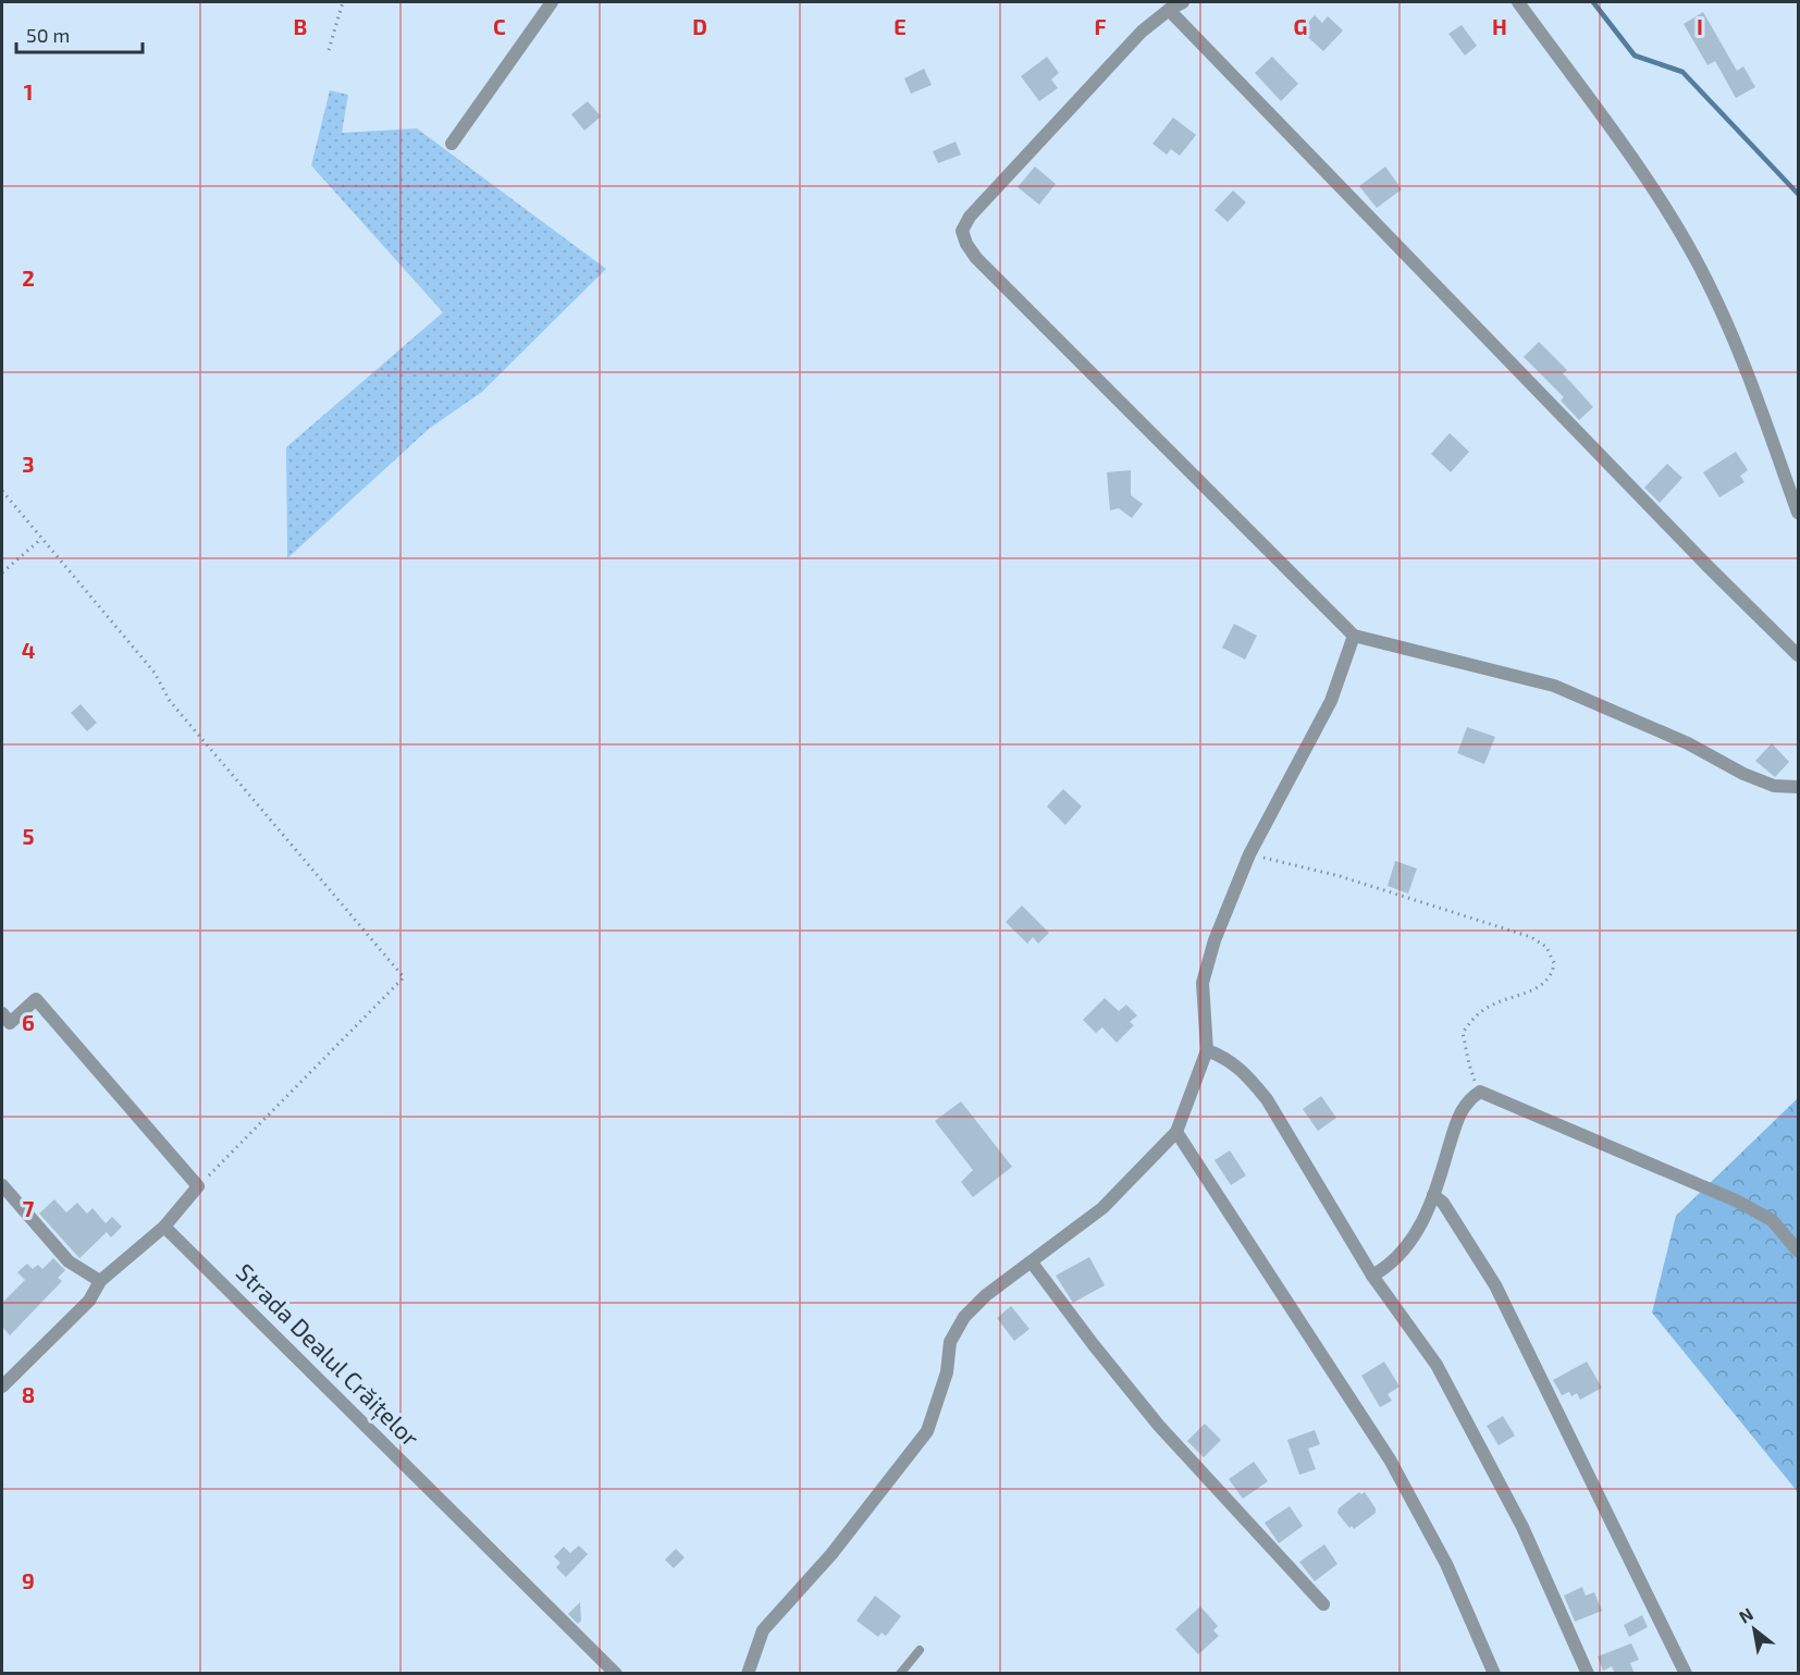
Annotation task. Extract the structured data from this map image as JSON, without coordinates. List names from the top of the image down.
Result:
{
  "streets": {
    "street": ["Strada Dealul Crăițelor"]
  },
  "scale_bar": "50 m",
  "north": "top left",
  "grid": {
    "columns": [
      "B",
      "C",
      "D",
      "E",
      "F",
      "G",
      "H",
      "I"
    ],
    "rows": [
      "1",
      "2",
      "3",
      "4",
      "5",
      "6",
      "7",
      "8",
      "9"
    ]
  }
}
